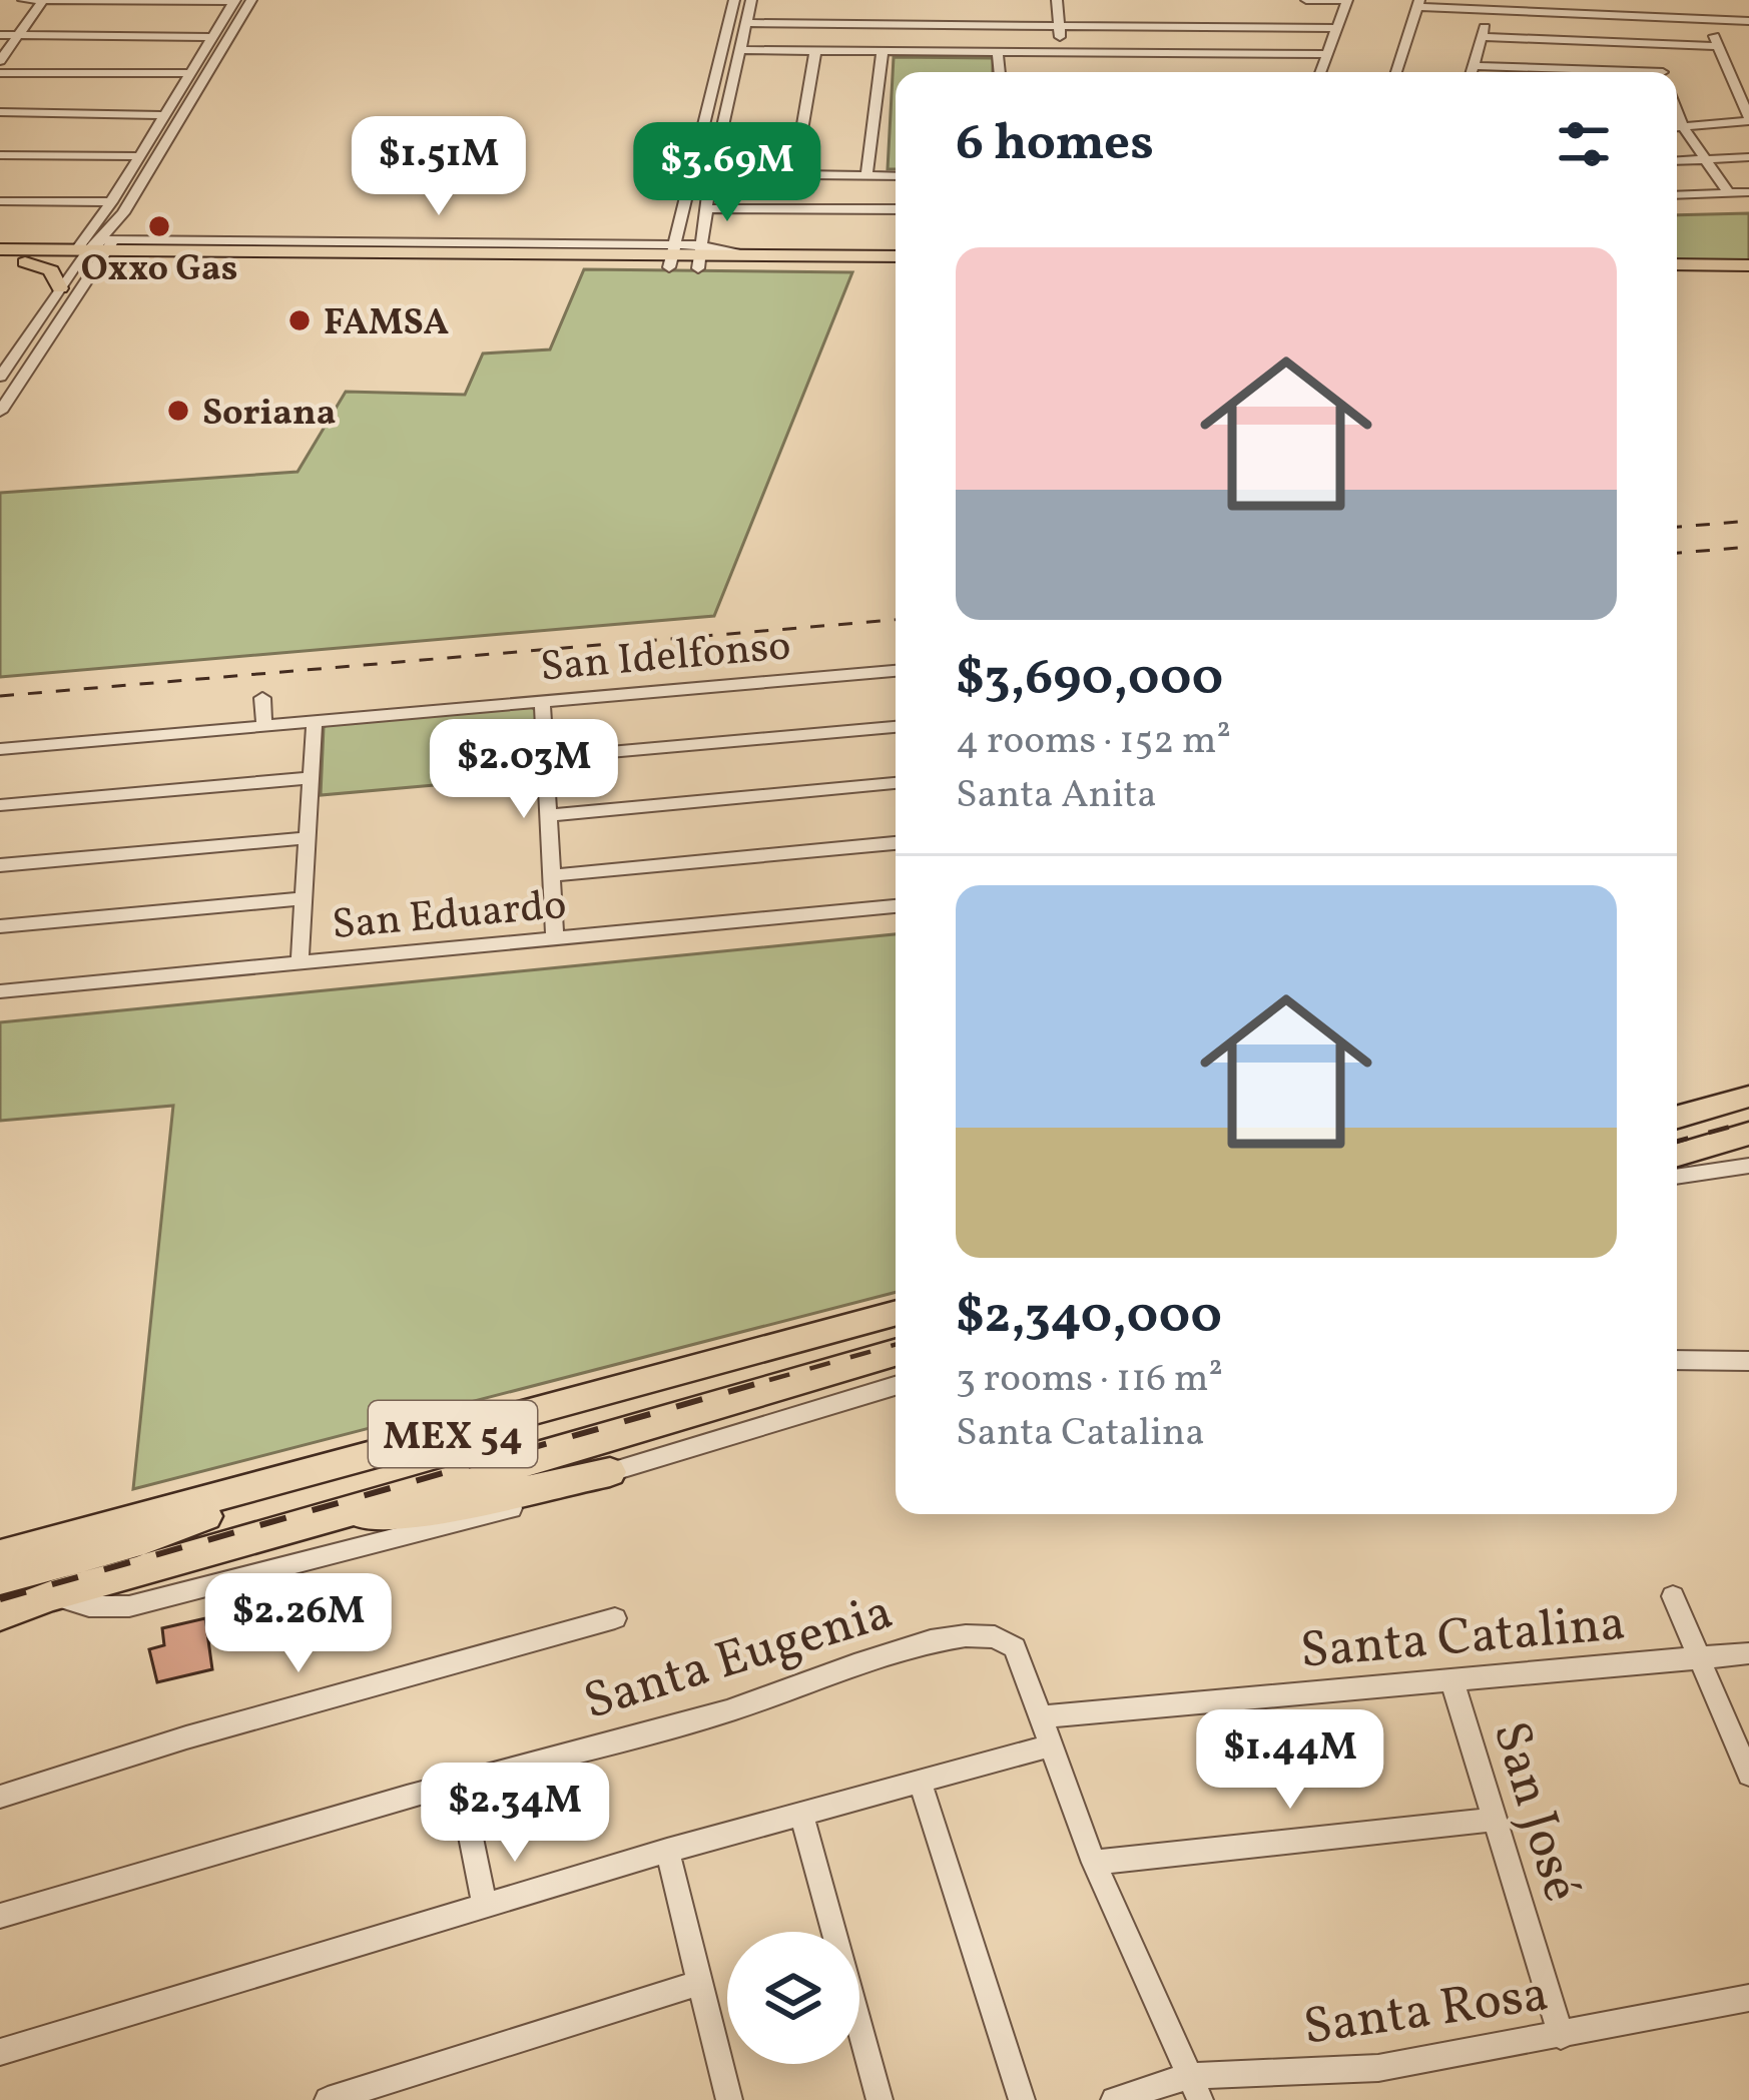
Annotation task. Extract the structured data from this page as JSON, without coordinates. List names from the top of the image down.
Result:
{
  "streets": {
    "highway": ["MEX 54"],
    "street": [
      "San Idelfonso",
      "San Eduardo",
      "Santa Catalina",
      "Santa Eugenia",
      "San José",
      "Santa Rosa"
    ]
  },
  "crossings": [
    ["Santa Catalina", "Santa Eugenia"],
    ["Santa Catalina", "San José"],
    ["San José", "Santa Rosa"]
  ],
  "places": ["Oxxo Gas", "FAMSA", "Soriana"],
  "page": {
    "heading": "6 homes",
    "price": [
      "$1.51M",
      "$3.69M",
      "$2.03M",
      "$2.26M",
      "$1.44M",
      "$2.34M"
    ],
    "list": [
      {
        "name": "$3,690,000",
        "note": "4 rooms · 152 m² · Santa Anita"
      },
      {
        "name": "$2,340,000",
        "note": "3 rooms · 116 m² · Santa Catalina"
      }
    ]
  }
}
